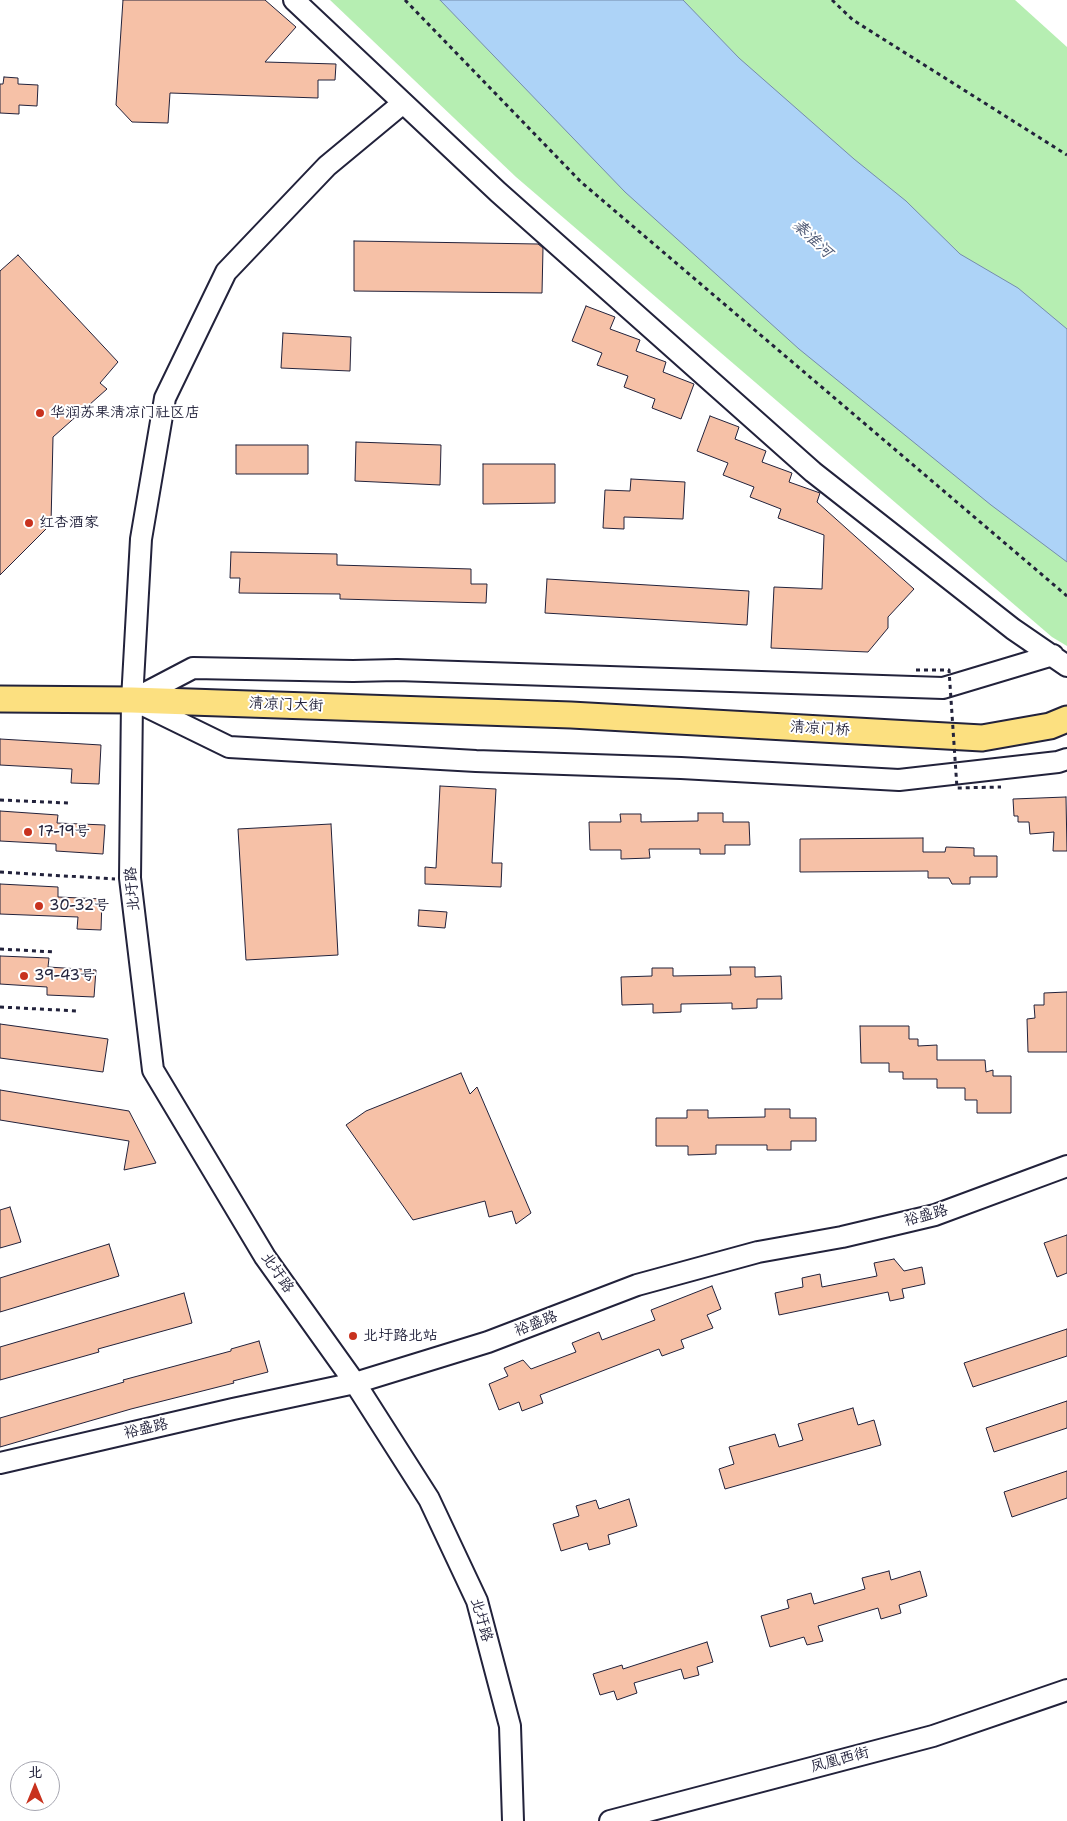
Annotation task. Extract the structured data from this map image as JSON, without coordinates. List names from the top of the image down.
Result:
{
  "streets": {
    "main road": ["清凉门大街", "清凉门桥"],
    "street": ["北圩路", "裕盛路", "凤凰西街"]
  },
  "crossings": [
    ["清凉门大街", "清凉门桥"],
    ["清凉门大街", "北圩路"],
    ["北圩路", "裕盛路"]
  ],
  "water": ["秦淮河"],
  "places": [
    "华润苏果清凉门社区店",
    "红杏酒家",
    "17-19号",
    "30-32号",
    "39-43号",
    "北圩路北站"
  ],
  "north": "top"
}
